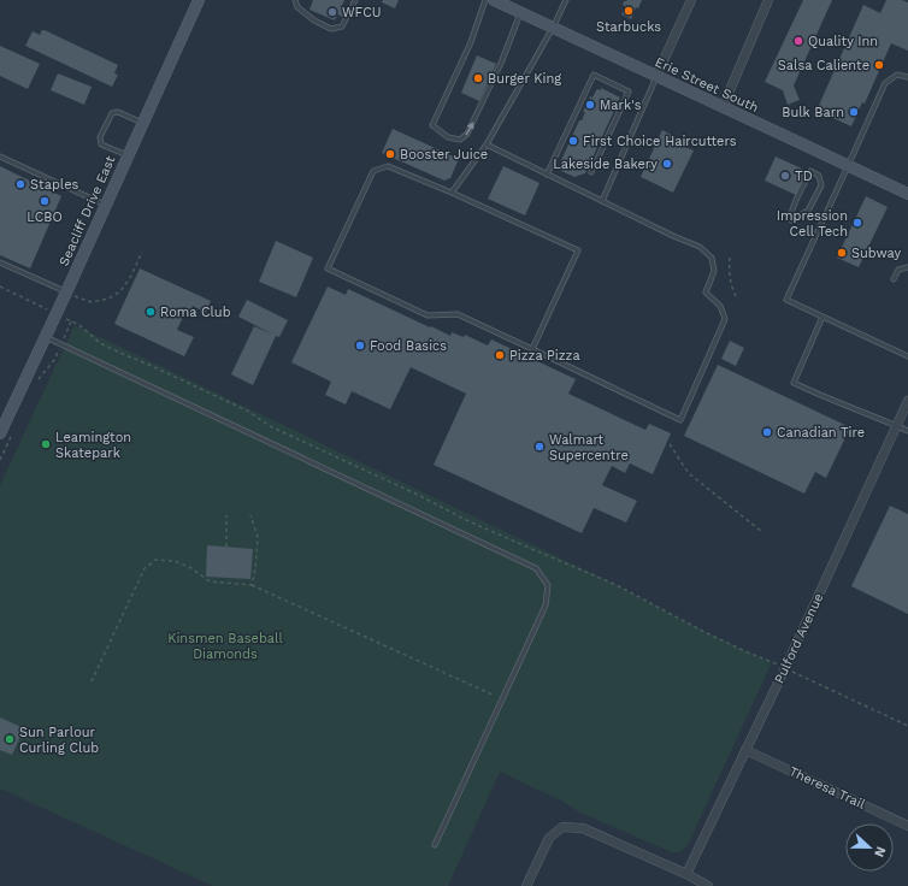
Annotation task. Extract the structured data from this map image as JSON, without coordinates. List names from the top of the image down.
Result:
{
  "streets": {
    "main road": ["Erie Street South", "Seacliff Drive East"],
    "street": ["Pulford Avenue", "Theresa Trail"]
  },
  "crossings": [
    ["Pulford Avenue", "Theresa Trail"]
  ],
  "parks": ["Kinsmen Baseball Diamonds"],
  "places": [
    "Starbucks",
    "WFCU",
    "Quality Inn",
    "Salsa Caliente",
    "Burger King",
    "Mark's",
    "Bulk Barn",
    "First Choice Haircutters",
    "Booster Juice",
    "Lakeside Bakery",
    "TD",
    "Staples",
    "LCBO",
    "Impression Cell Tech",
    "Subway",
    "Roma Club",
    "Food Basics",
    "Pizza Pizza",
    "Canadian Tire",
    "Leamington Skatepark",
    "Walmart Supercentre",
    "Sun Parlour Curling Club"
  ],
  "north": "right"
}
